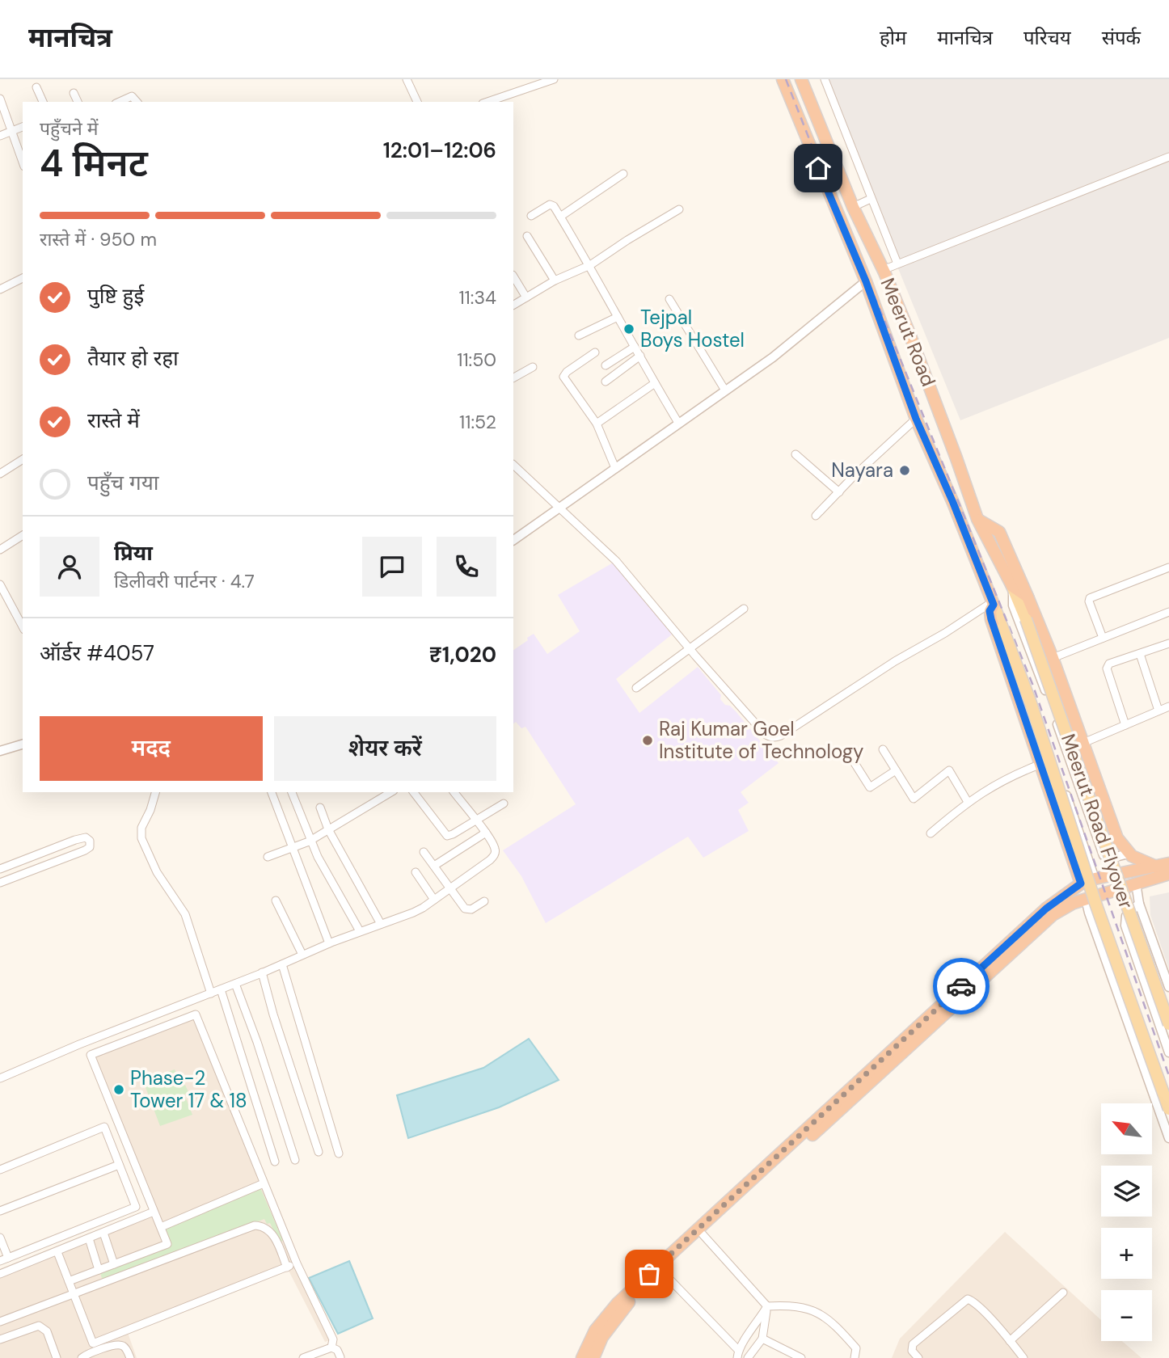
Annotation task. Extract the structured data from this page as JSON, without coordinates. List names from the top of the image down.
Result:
{
  "streets": {
    "highway": ["Meerut Road"],
    "main road": ["Meerut Road Flyover"]
  },
  "crossings": [
    ["Meerut Road", "Meerut Road Flyover"]
  ],
  "places": [
    "Tejpal Boys Hostel",
    "Nayara",
    "Raj Kumar Goel Institute of Technology",
    "Phase-2 Tower 17 & 18"
  ],
  "north": "top left",
  "page": {
    "header": "मानचित्र",
    "nav": [
      "होम",
      "मानचित्र",
      "परिचय",
      "संपर्क"
    ],
    "heading": ["4 मिनट", "पहुँचने में", "12:01–12:06"],
    "panel": [
      "प्रिया",
      "डिलीवरी पार्टनर · 4.7",
      "ऑर्डर #4057",
      "₹1,020"
    ],
    "bar": "रास्ते में · 950 m",
    "list": [
      ["पुष्टि हुई", "11:34"],
      ["तैयार हो रहा", "11:50"],
      ["रास्ते में", "11:52"],
      "पहुँच गया"
    ],
    "buttons": ["मदद", "शेयर करें"],
    "map_buttons": ["+", "−"]
  }
}
